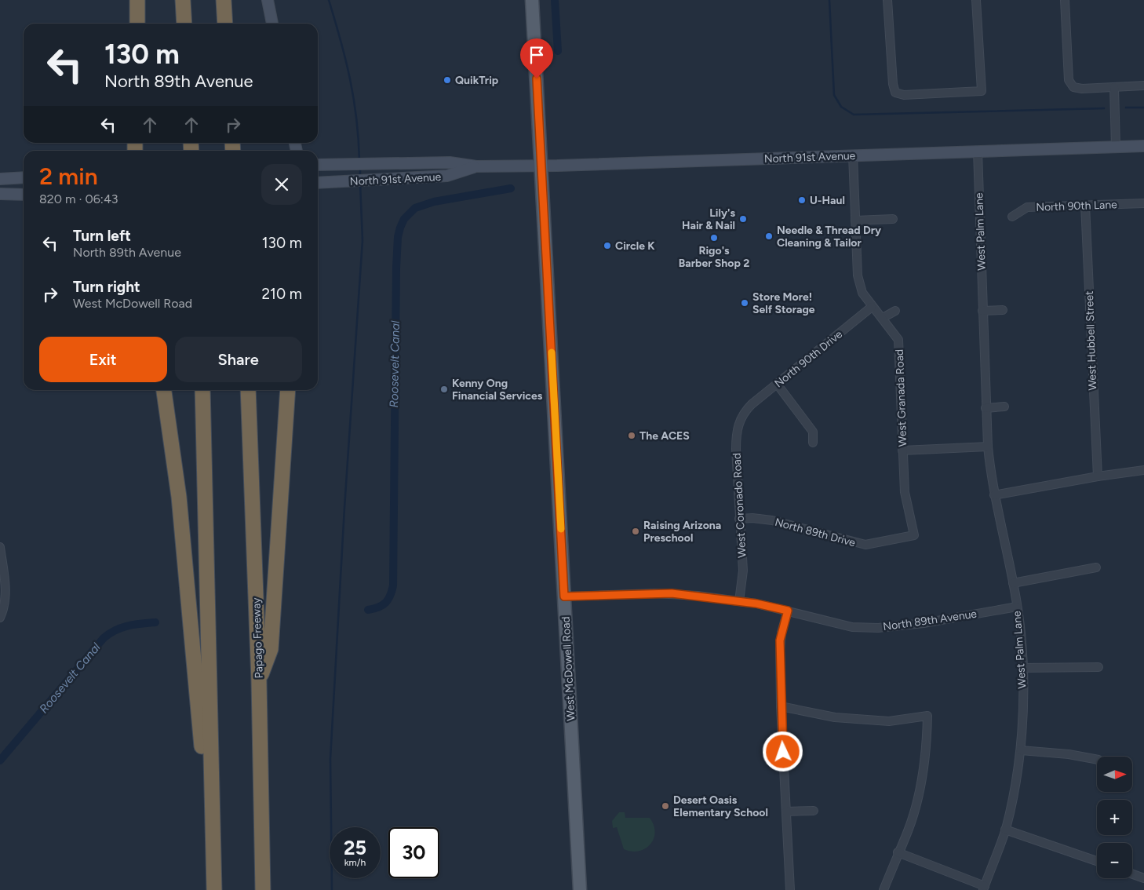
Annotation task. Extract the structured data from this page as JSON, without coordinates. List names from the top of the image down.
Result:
{
  "streets": {
    "highway": ["Papago Freeway"],
    "main road": ["North 91st Avenue", "West McDowell Road"],
    "street": [
      "North 90th Lane",
      "West Palm Lane",
      "West Hubbell Street",
      "North 90th Drive",
      "West Granada Road",
      "West Coronado Road",
      "North 89th Drive",
      "North 89th Avenue"
    ]
  },
  "crossings": [
    ["North 91st Avenue", "West Palm Lane"],
    ["North 91st Avenue", "West Granada Road"],
    ["North 91st Avenue", "West McDowell Road"],
    ["North 90th Lane", "West Hubbell Street"],
    ["West Palm Lane", "North 89th Avenue"],
    ["North 90th Drive", "West Granada Road"],
    ["North 90th Drive", "West Coronado Road"],
    ["West Granada Road", "North 89th Drive"],
    ["West Coronado Road", "North 89th Drive"],
    ["West Coronado Road", "North 89th Avenue"],
    ["North 89th Avenue", "West McDowell Road"]
  ],
  "water": ["Roosevelt Canal"],
  "places": [
    "QuikTrip",
    "U-Haul",
    "Lily's Hair & Nail",
    "Needle & Thread Dry Cleaning & Tailor",
    "Rigo's Barber Shop 2",
    "Circle K",
    "Store More! Self Storage",
    "Kenny Ong Financial Services",
    "The ACES",
    "Raising Arizona Preschool",
    "Desert Oasis Elementary School"
  ],
  "north": "right",
  "page": {
    "turn": ["130 m", "North 89th Avenue"],
    "heading": ["2 min", "820 m · 06:43"],
    "list": [
      {
        "name": "Turn left",
        "note": "North 89th Avenue",
        "value": "130 m"
      },
      {
        "name": "Turn right",
        "note": "West McDowell Road",
        "value": "210 m"
      }
    ],
    "buttons": ["Exit", "Share"],
    "map_buttons": ["+", "−"],
    "speed": "25 km/h",
    "limit": "30"
  }
}
